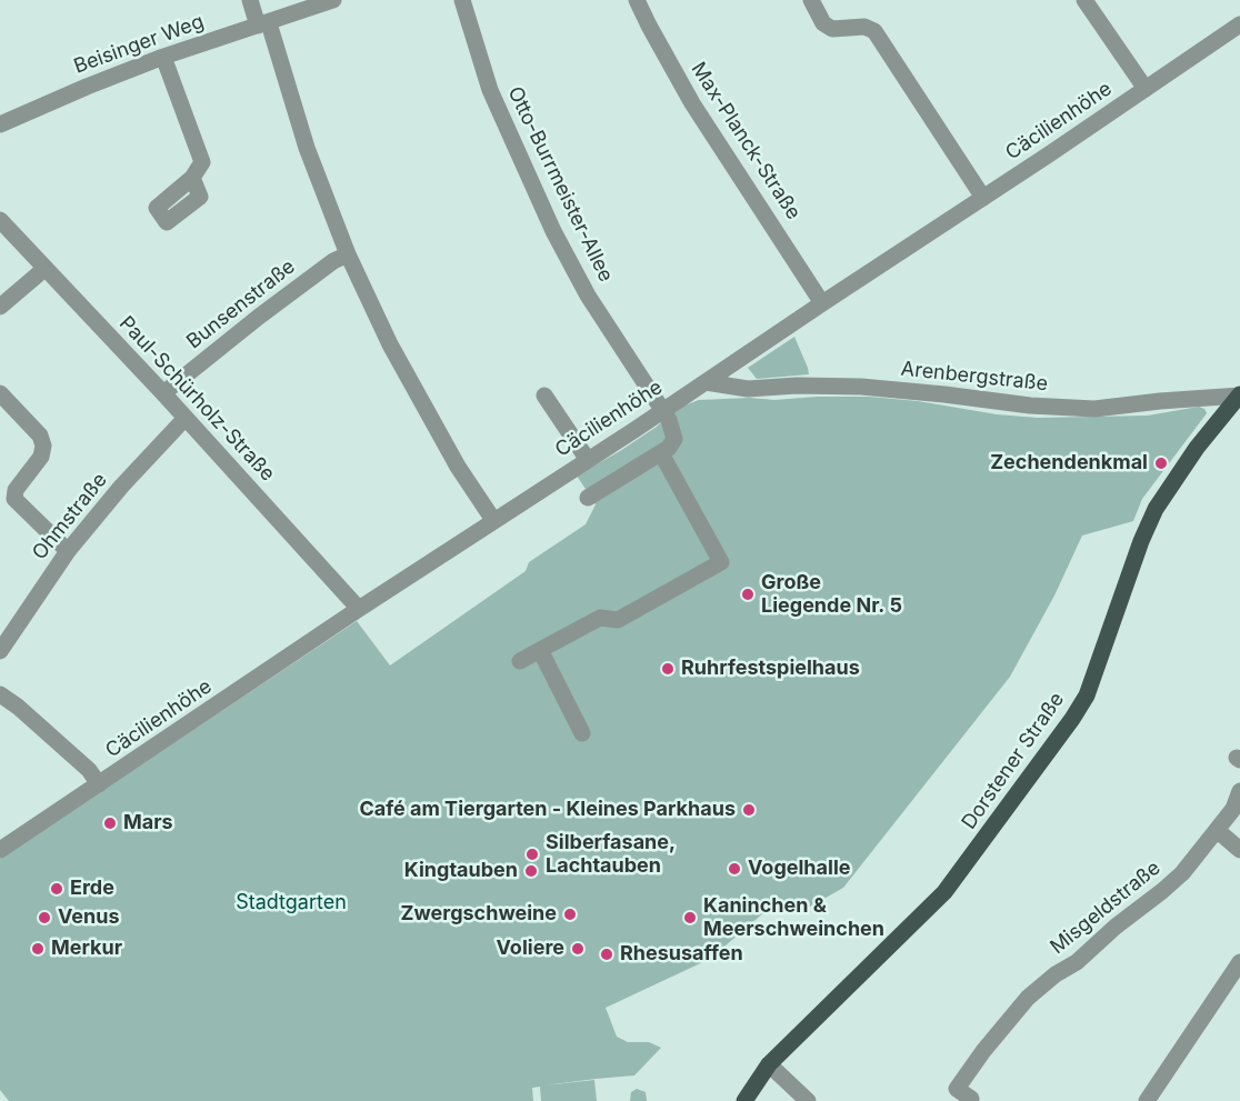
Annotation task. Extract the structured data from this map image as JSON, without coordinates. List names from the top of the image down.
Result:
{
  "streets": {
    "main road": ["Dorstener Straße"],
    "street": [
      "Beisinger Weg",
      "Cäcilienhöhe",
      "Max-Planck-Straße",
      "Otto-Burrmeister-Allee",
      "Bunsenstraße",
      "Arenbergstraße",
      "Paul-Schürholz-Straße",
      "Ohmstraße",
      "Misgeldstraße"
    ]
  },
  "crossings": [
    ["Cäcilienhöhe", "Max-Planck-Straße"],
    ["Cäcilienhöhe", "Otto-Burrmeister-Allee"],
    ["Cäcilienhöhe", "Arenbergstraße"],
    ["Cäcilienhöhe", "Paul-Schürholz-Straße"],
    ["Bunsenstraße", "Paul-Schürholz-Straße"],
    ["Arenbergstraße", "Dorstener Straße"],
    ["Paul-Schürholz-Straße", "Ohmstraße"]
  ],
  "parks": ["Stadtgarten"],
  "places": [
    "Zechendenkmal",
    "Große Liegende Nr. 5",
    "Ruhrfestspielhaus",
    "Café am Tiergarten - Kleines Parkhaus",
    "Mars",
    "Silberfasane, Lachtauben",
    "Vogelhalle",
    "Kingtauben",
    "Erde",
    "Zwergschweine",
    "Venus",
    "Kaninchen & Meerschweinchen",
    "Merkur",
    "Voliere",
    "Rhesusaffen"
  ]
}
